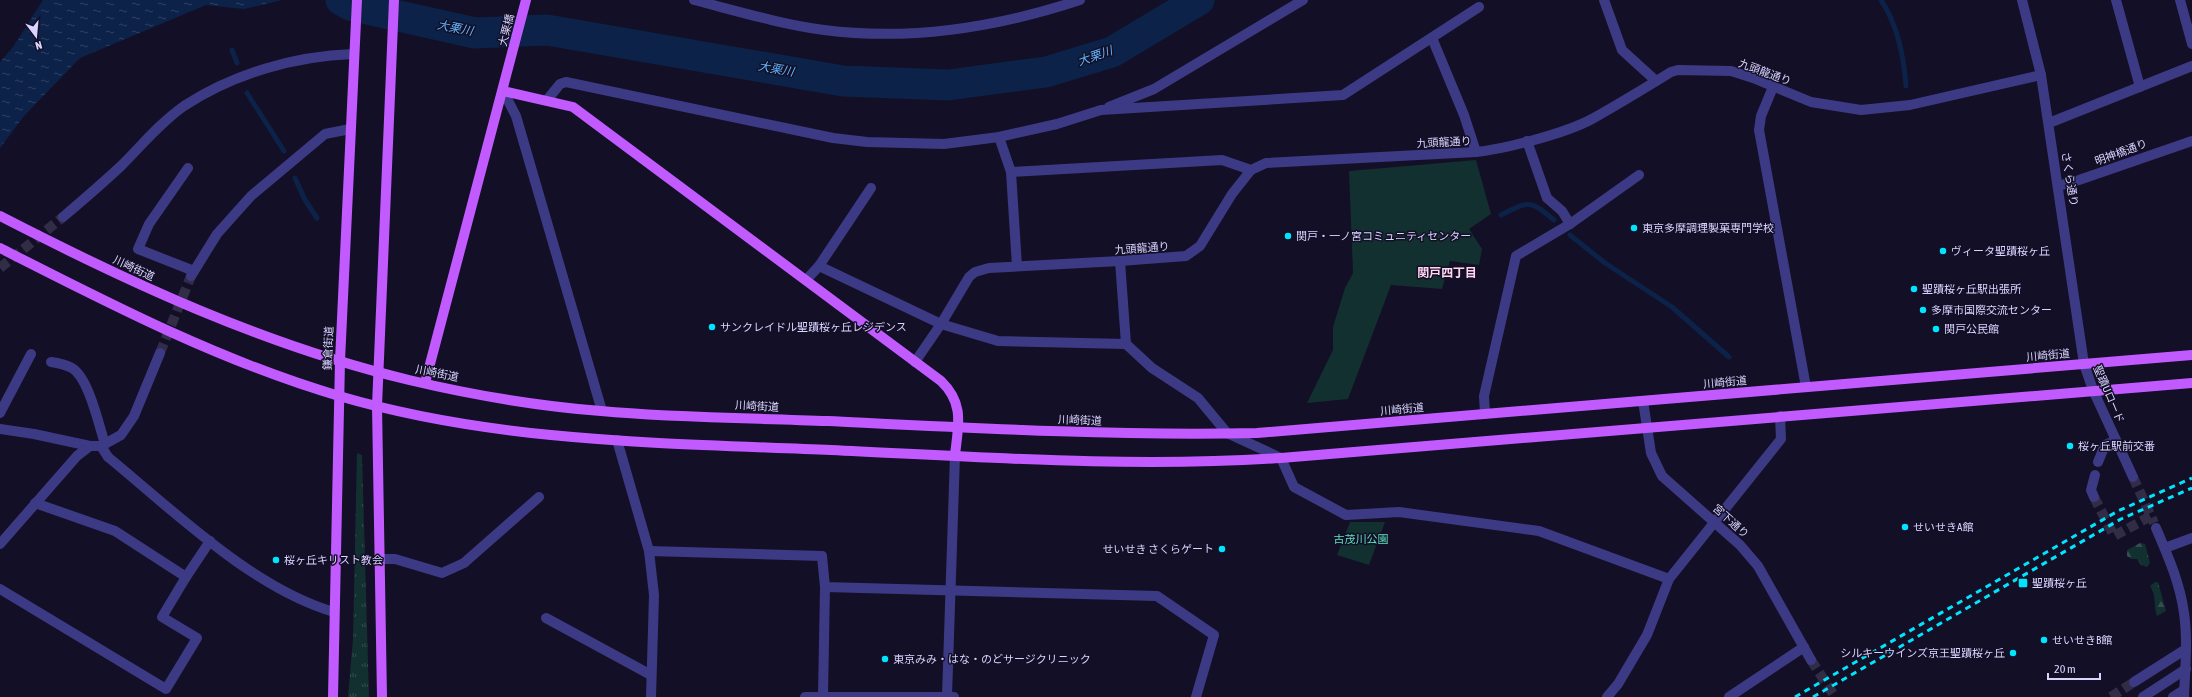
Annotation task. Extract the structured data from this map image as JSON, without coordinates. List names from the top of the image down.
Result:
{
  "streets": {
    "main road": ["大栗橋", "川崎街道", "鎌倉街道"],
    "street": [
      "九頭龍通り",
      "明神橋通り",
      "さくら通り",
      "聖蹟Uロード",
      "宮下通り"
    ]
  },
  "crossings": [
    ["大栗橋", "川崎街道"],
    ["九頭龍通り", "さくら通り"],
    ["明神橋通り", "さくら通り"],
    ["さくら通り", "川崎街道"],
    ["さくら通り", "聖蹟Uロード"],
    ["川崎街道", "鎌倉街道"],
    ["川崎街道", "聖蹟Uロード"],
    ["川崎街道", "宮下通り"]
  ],
  "districts": ["関戸四丁目"],
  "water": ["大栗川"],
  "parks": ["古茂川公園"],
  "places": {
    "other": [
      "東京多摩調理製菓専門学校",
      "関戸・一ノ宮コミュニティセンター",
      "ヴィータ聖蹟桜ヶ丘",
      "聖蹟桜ヶ丘駅出張所",
      "多摩市国際交流センター",
      "サンクレイドル聖蹟桜ヶ丘レジデンス",
      "関戸公民館",
      "桜ヶ丘駅前交番",
      "せいせきA館",
      "せいせき さくらゲート",
      "桜ヶ丘キリスト教会",
      "せいせきB館",
      "シルキーウインズ京王聖蹟桜ヶ丘",
      "東京みみ・はな・のどサージクリニック"
    ],
    "transit": ["聖蹟桜ヶ丘"]
  },
  "scale_bar": "20 m",
  "north": "bottom"
}
